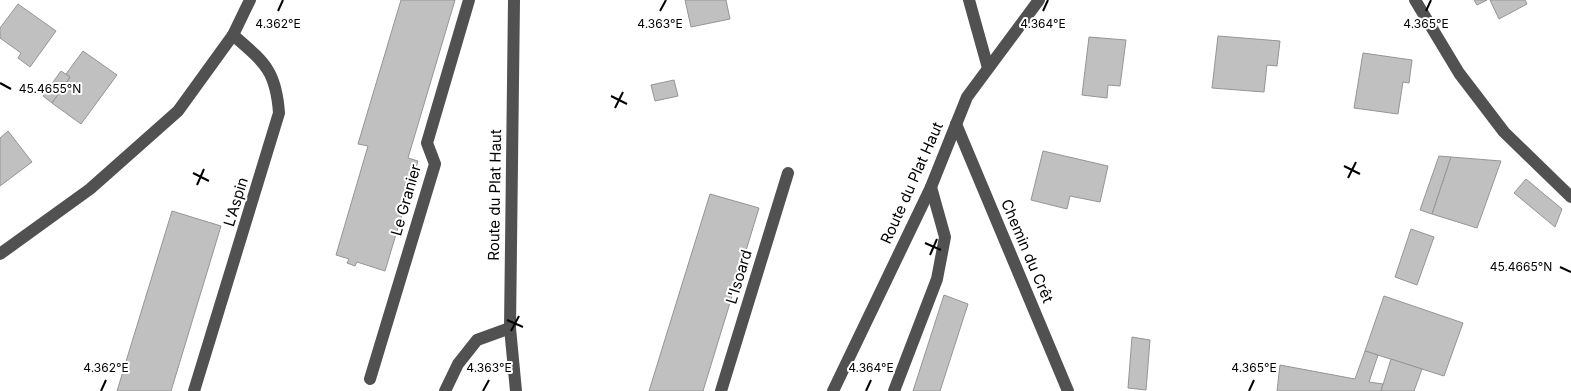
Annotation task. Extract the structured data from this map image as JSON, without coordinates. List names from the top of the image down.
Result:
{
  "streets": {
    "street": [
      "Route du Plat Haut",
      "Le Granier",
      "L'Aspin",
      "Chemin du Crêt",
      "L'Isoard"
    ]
  },
  "crossings": [
    ["Route du Plat Haut", "Chemin du Crêt"]
  ],
  "coordinates": [
    "4.362°E",
    "4.363°E",
    "4.364°E",
    "4.365°E",
    "45.4655°N",
    "45.4665°N"
  ]
}
